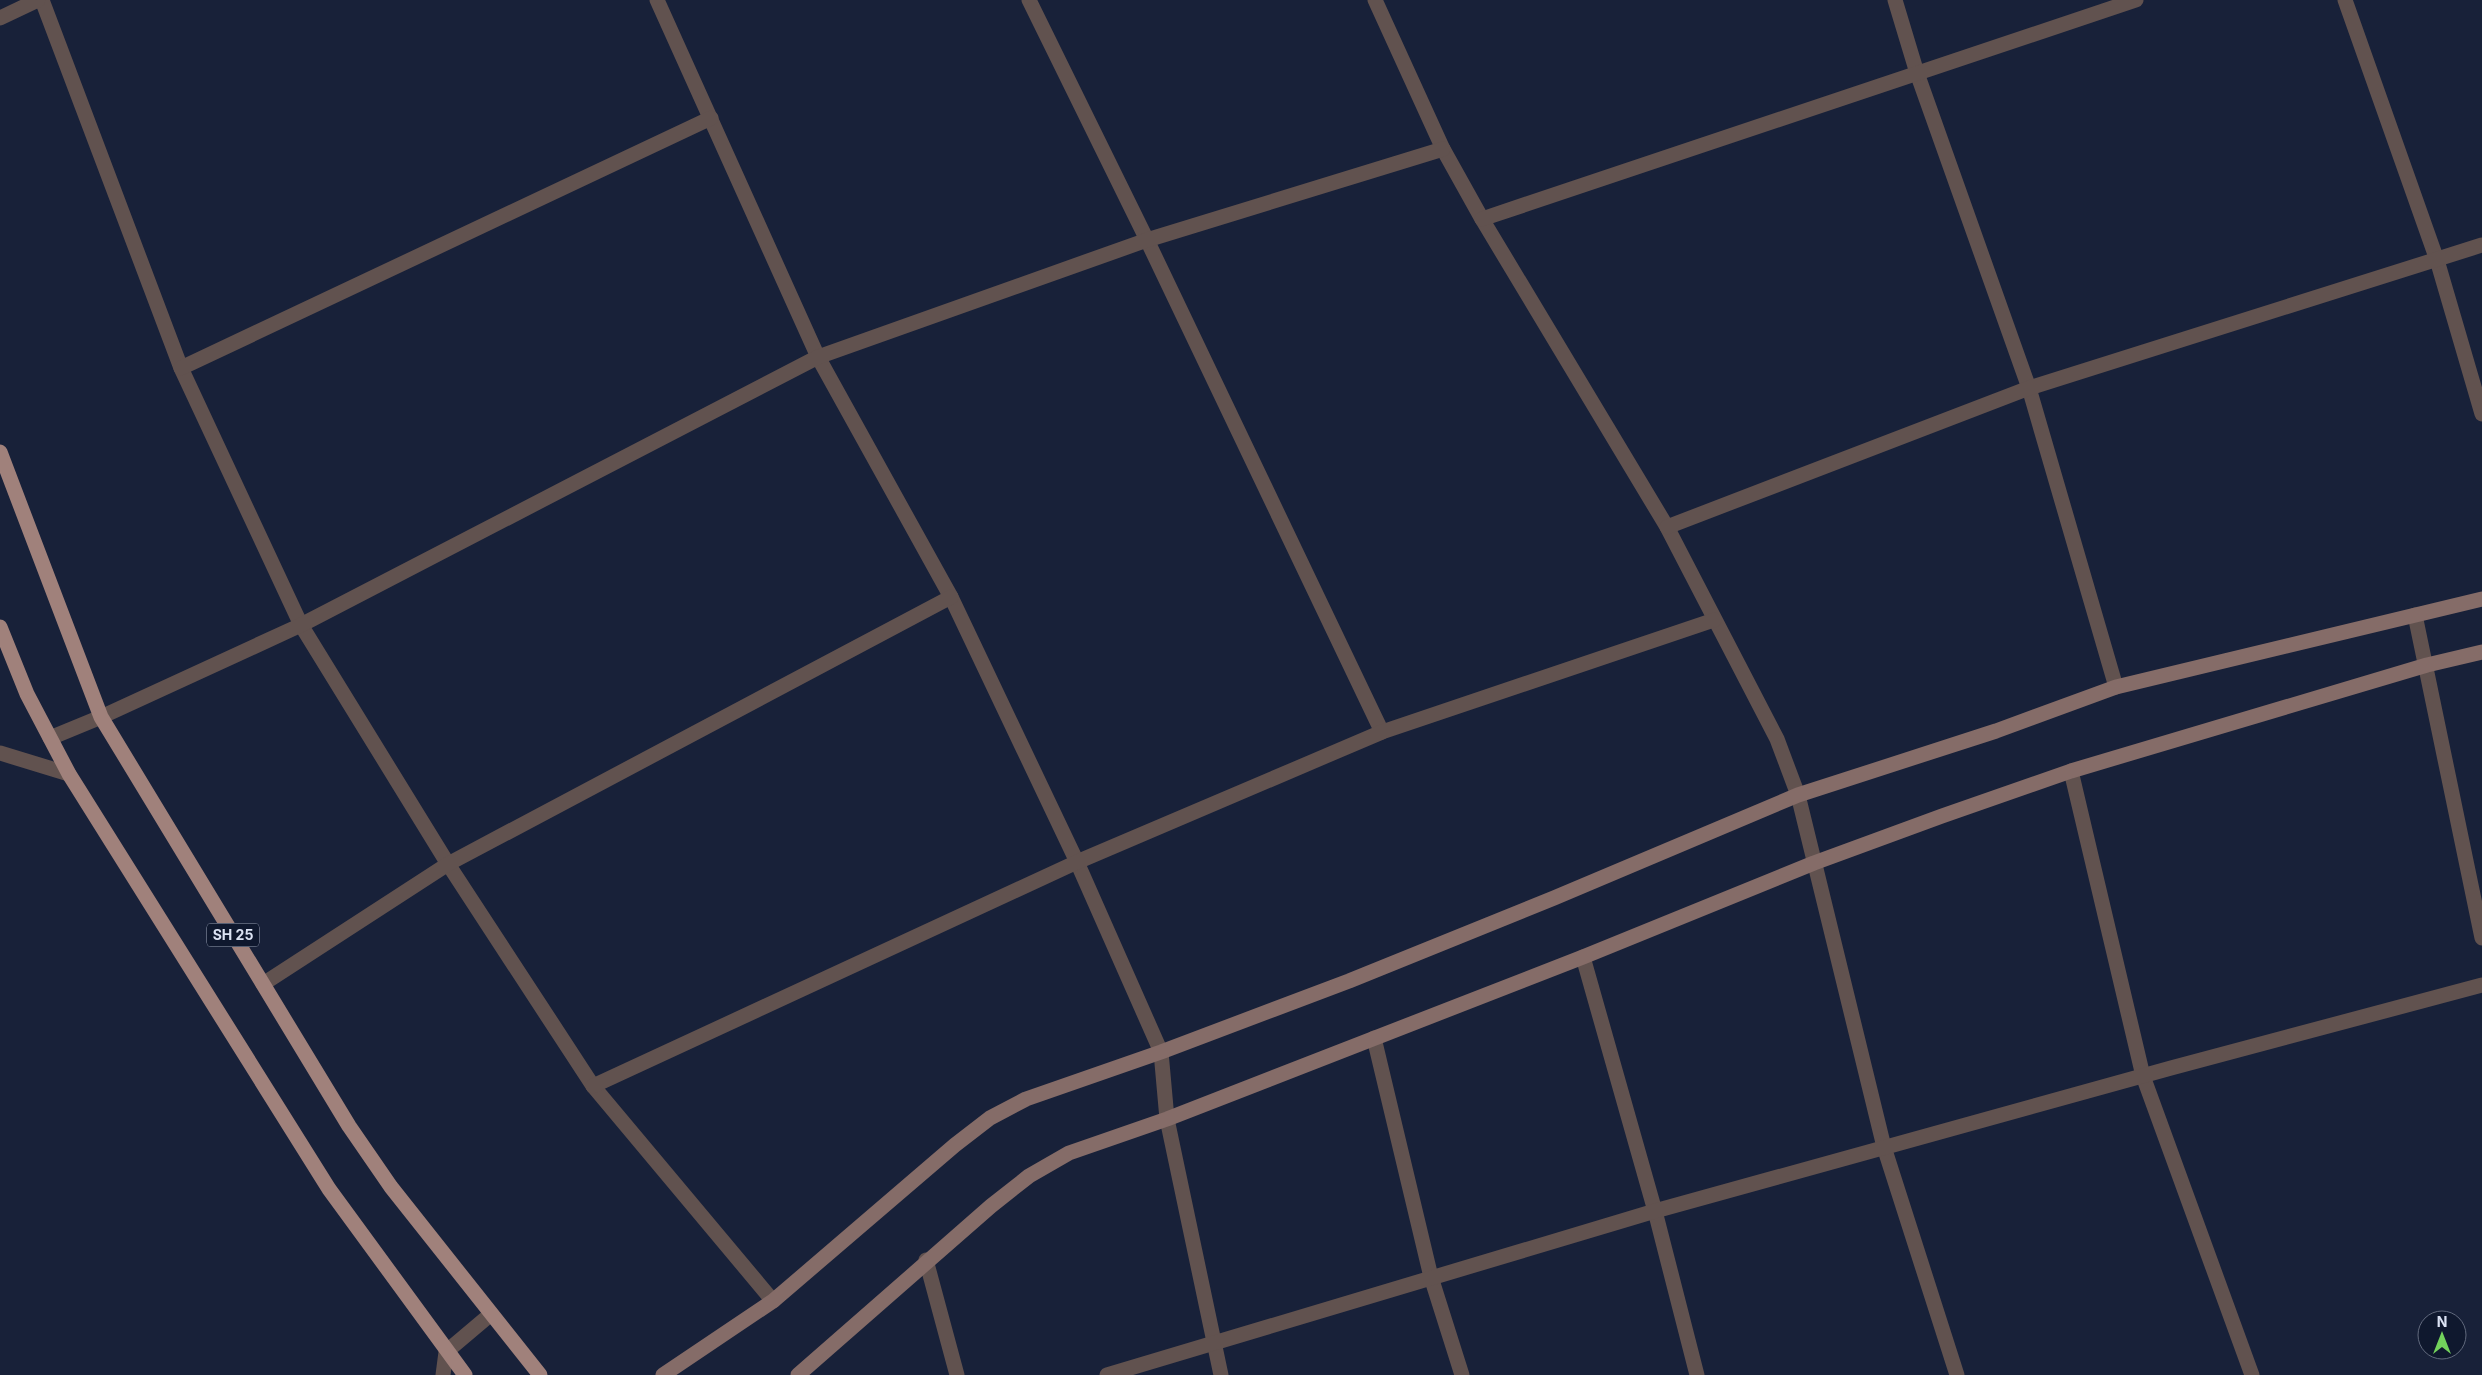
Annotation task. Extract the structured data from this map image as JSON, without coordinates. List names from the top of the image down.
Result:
{
  "streets": {
    "main road": ["SH 25"]
  },
  "north": "top"
}
